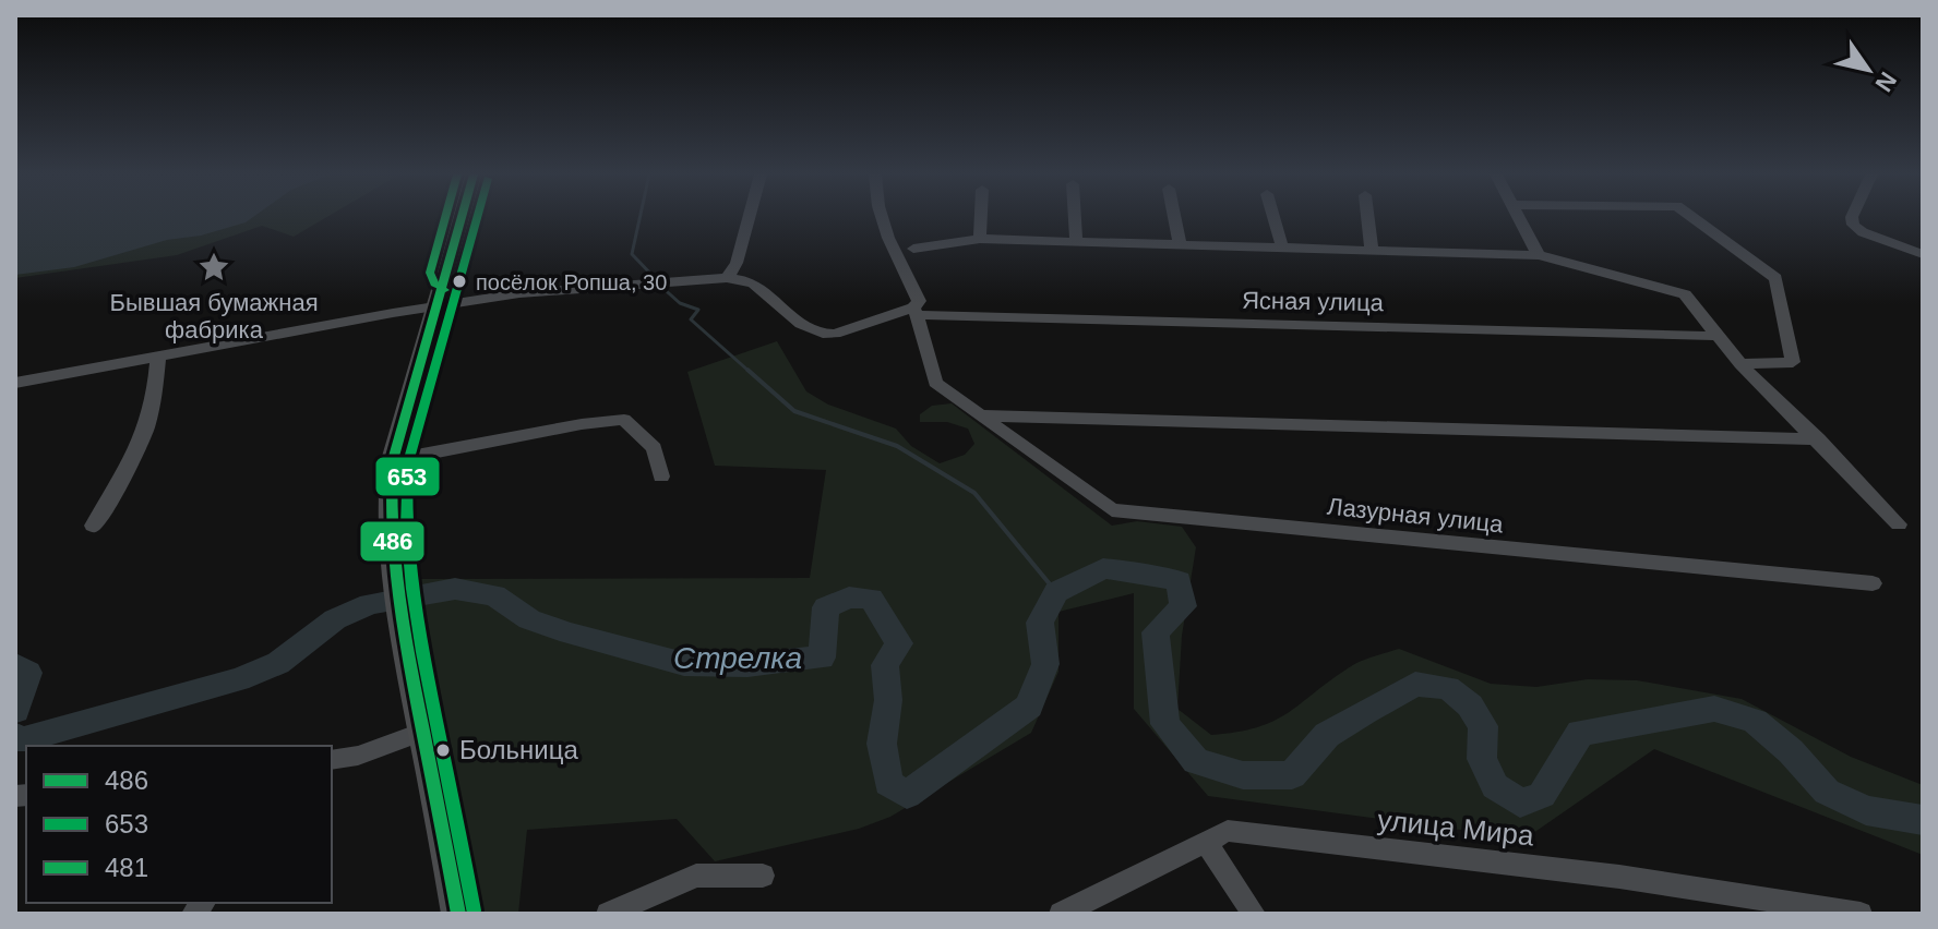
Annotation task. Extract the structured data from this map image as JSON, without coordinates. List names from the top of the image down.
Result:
{
  "streets": {
    "street": ["Ясная улица", "Лазурная улица", "улица Мира"]
  },
  "crossings": [
    ["Ясная улица", "Лазурная улица"]
  ],
  "water": ["Стрелка"],
  "places": {
    "place": ["Бывшая бумажная фабрика"],
    "other": ["посёлок Ропша, 30", "Больница"]
  },
  "lines": ["transit line 486", "transit line 653", "transit line 481"],
  "legend": ["486", "653", "481"],
  "north": "bottom right"
}
